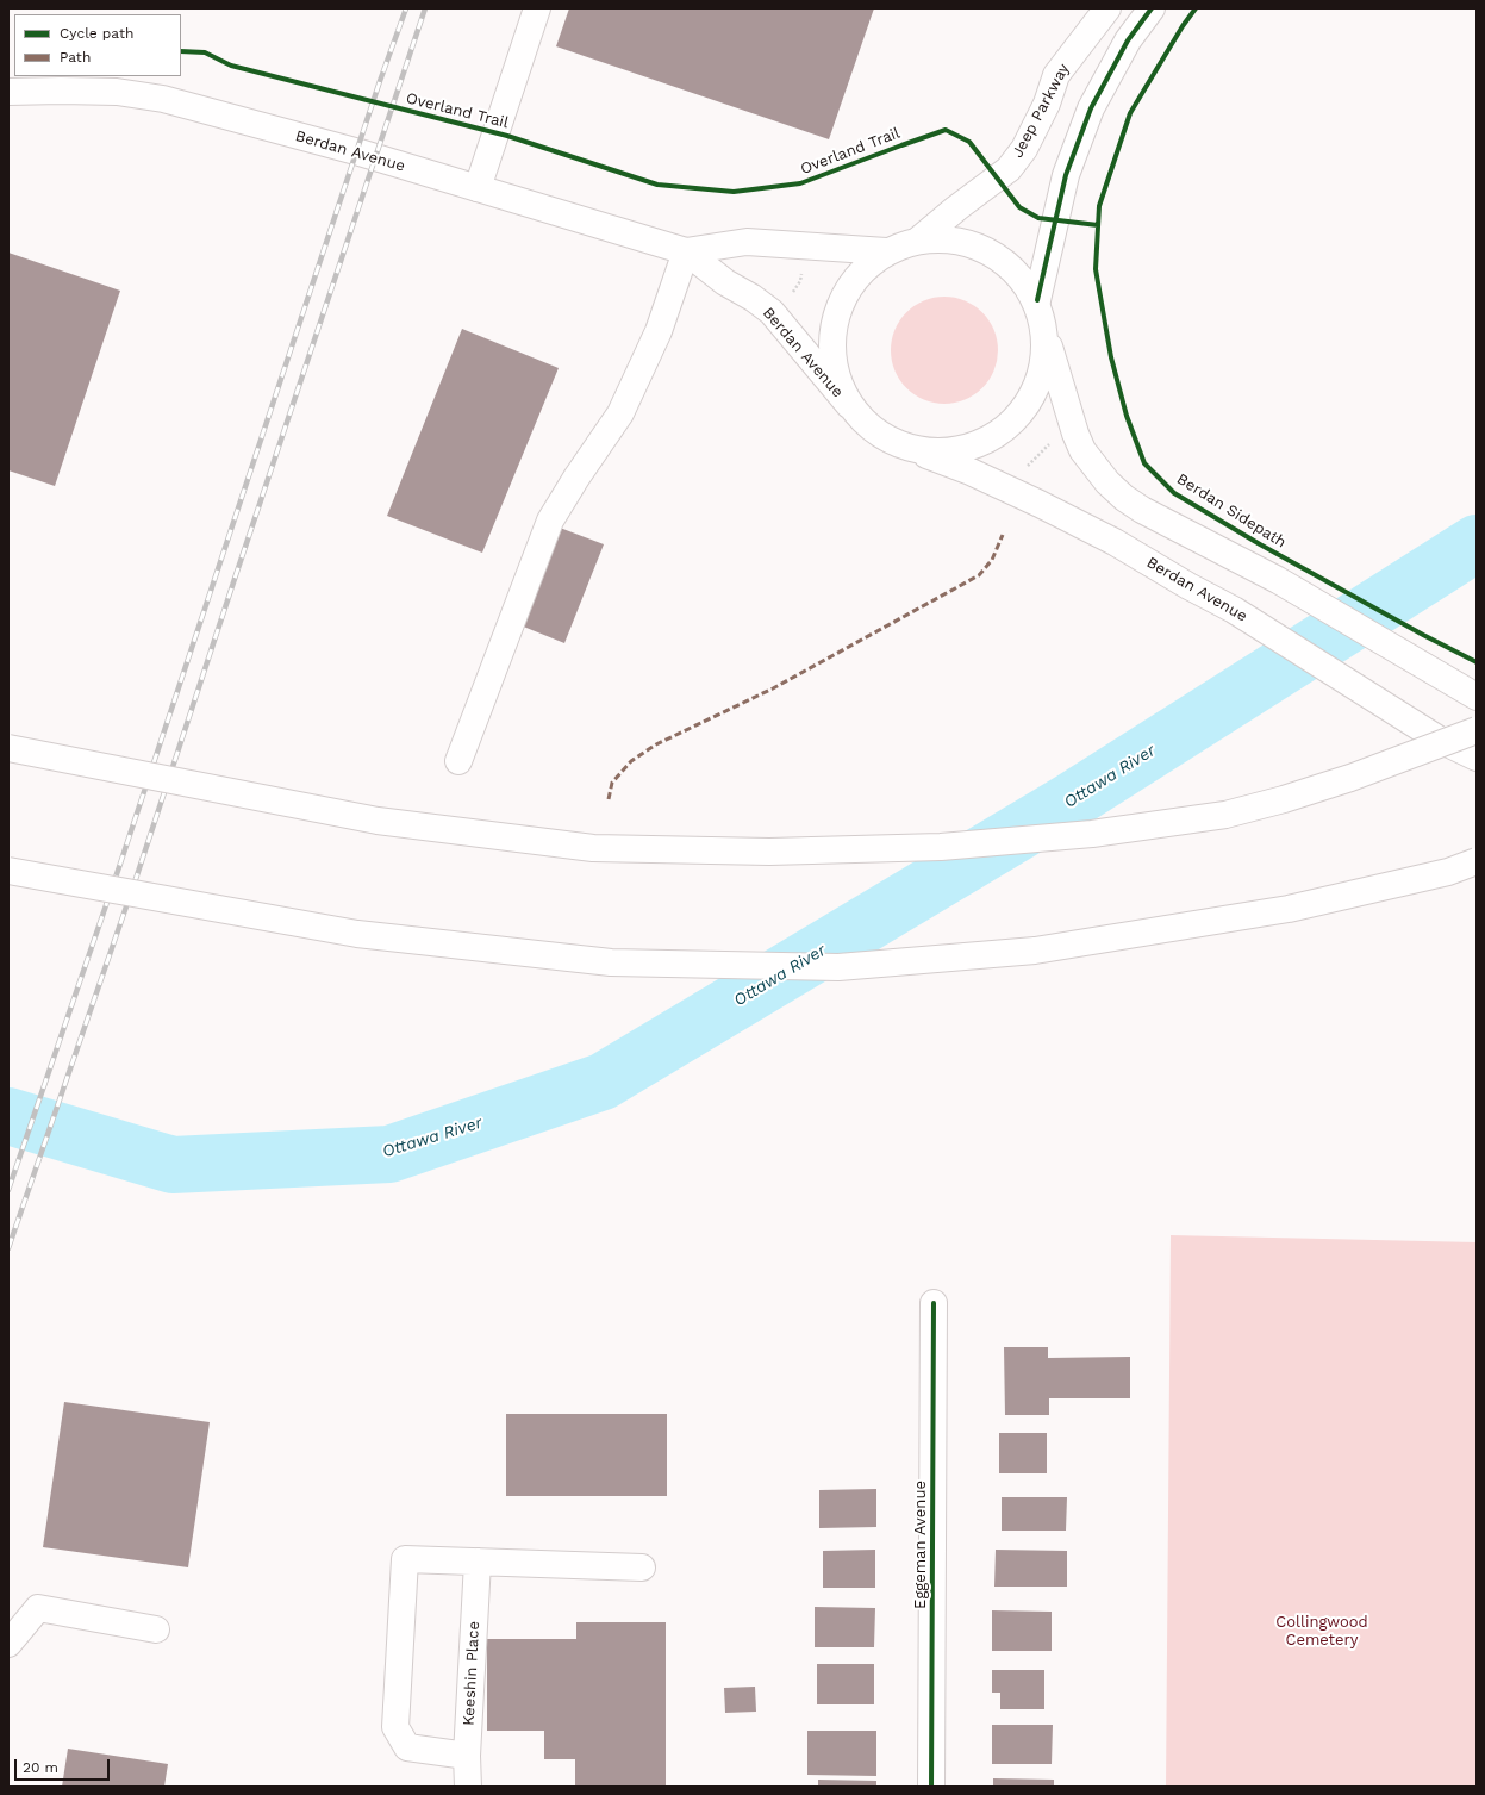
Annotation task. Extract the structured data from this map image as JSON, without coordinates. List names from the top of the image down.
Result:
{
  "streets": {
    "main road": [
      "Jeep Parkway",
      "Berdan Avenue",
      "Eggeman Avenue",
      "Keeshin Place"
    ],
    "cycle path": ["Overland Trail", "Berdan Sidepath"]
  },
  "water": ["Ottawa River"],
  "parks": ["Collingwood Cemetery"],
  "legend": ["Cycle path", "Path"],
  "scale_bar": "20 m"
}
